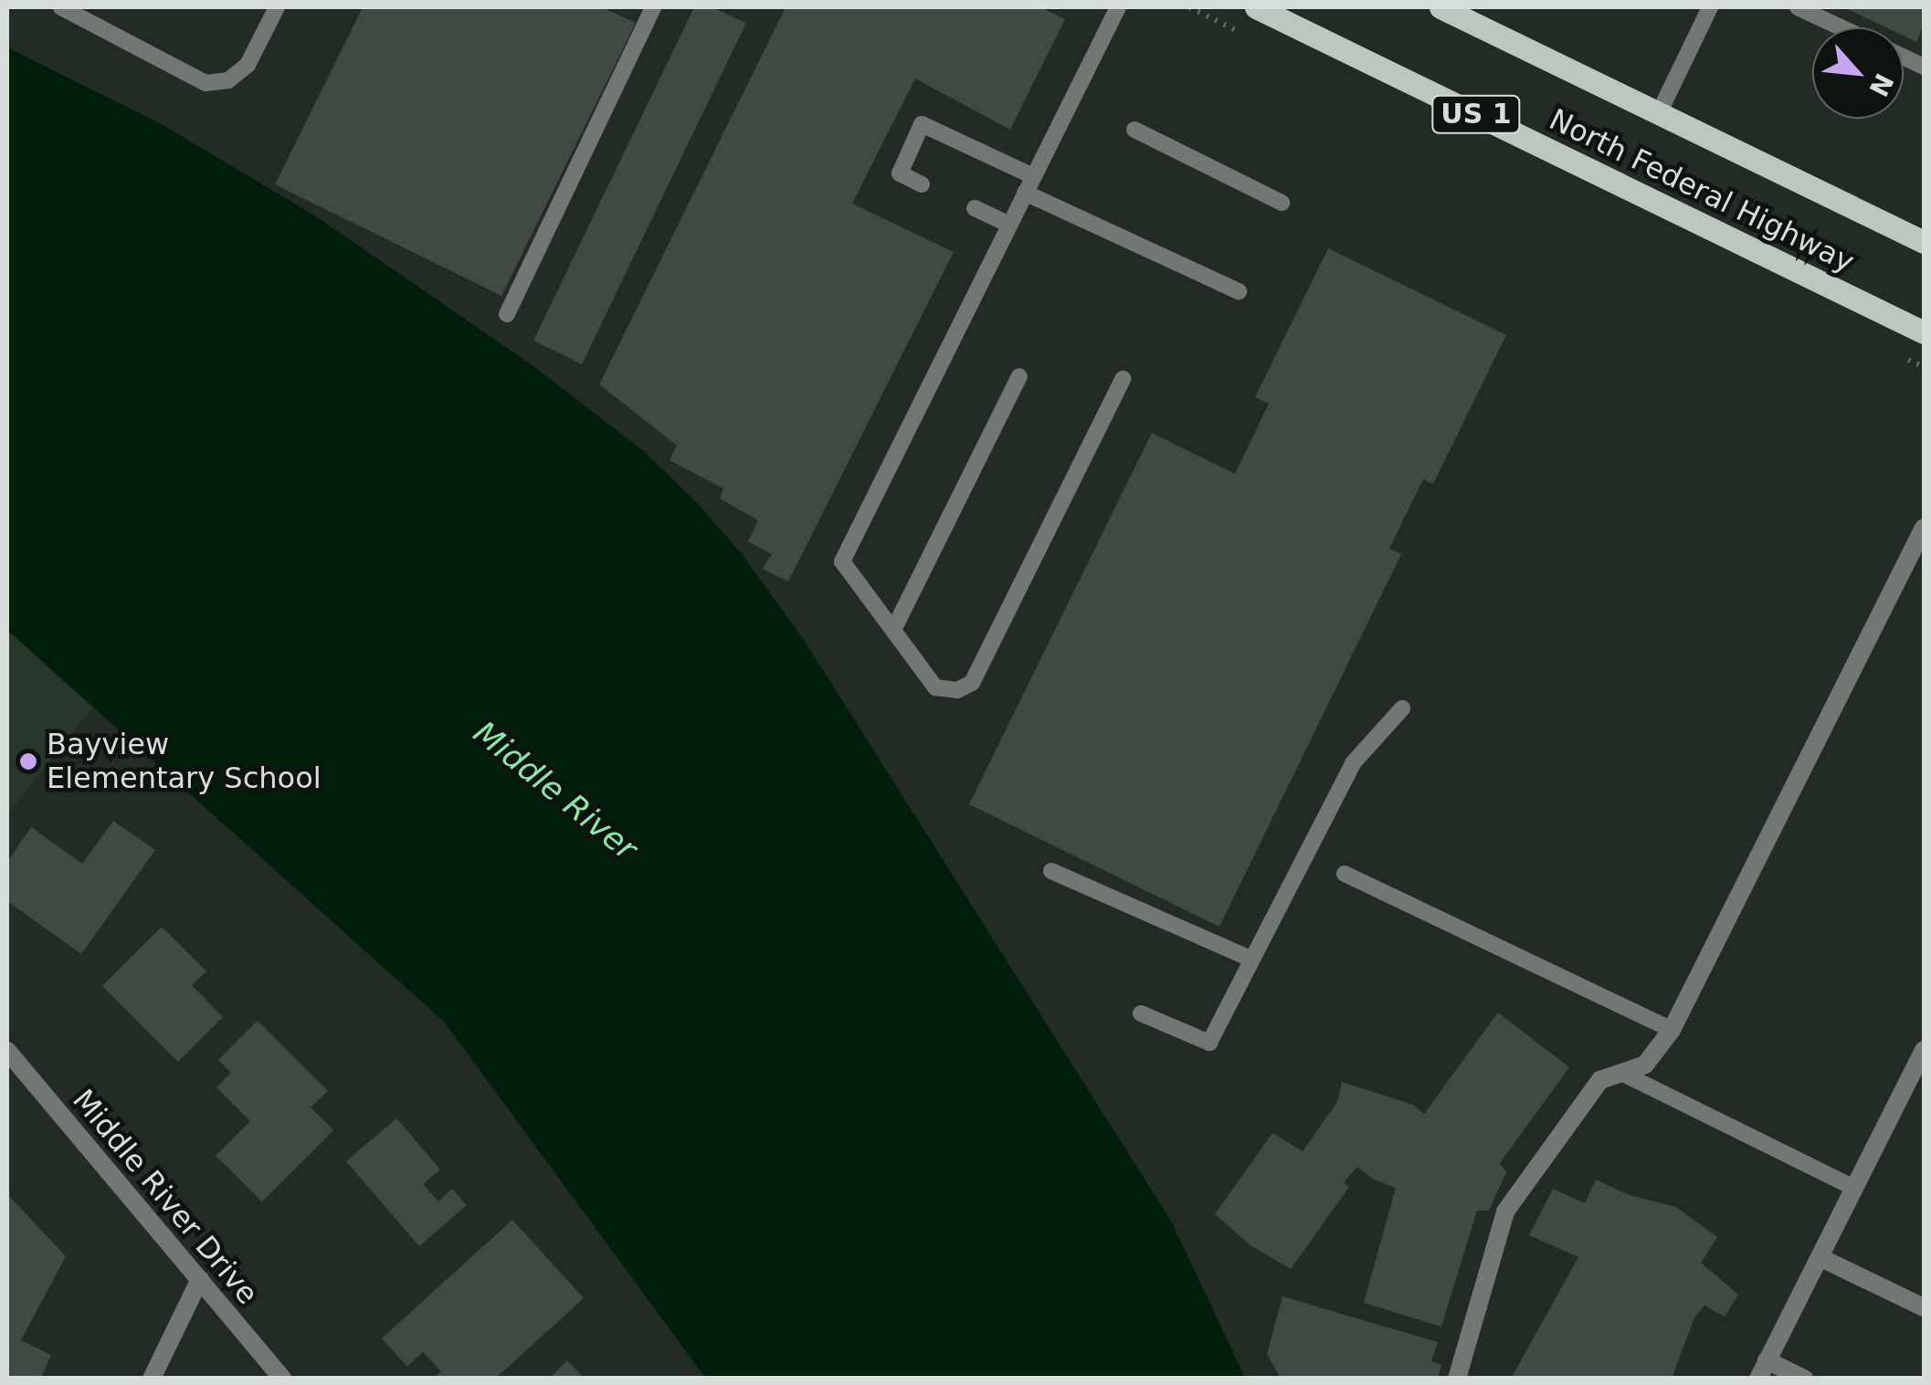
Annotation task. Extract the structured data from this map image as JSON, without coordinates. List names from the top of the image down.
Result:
{
  "streets": {
    "main road": ["US 1", "North Federal Highway"],
    "street": ["Middle River Drive"]
  },
  "water": ["Middle River"],
  "places": ["Bayview Elementary School"],
  "north": "bottom right"
}
